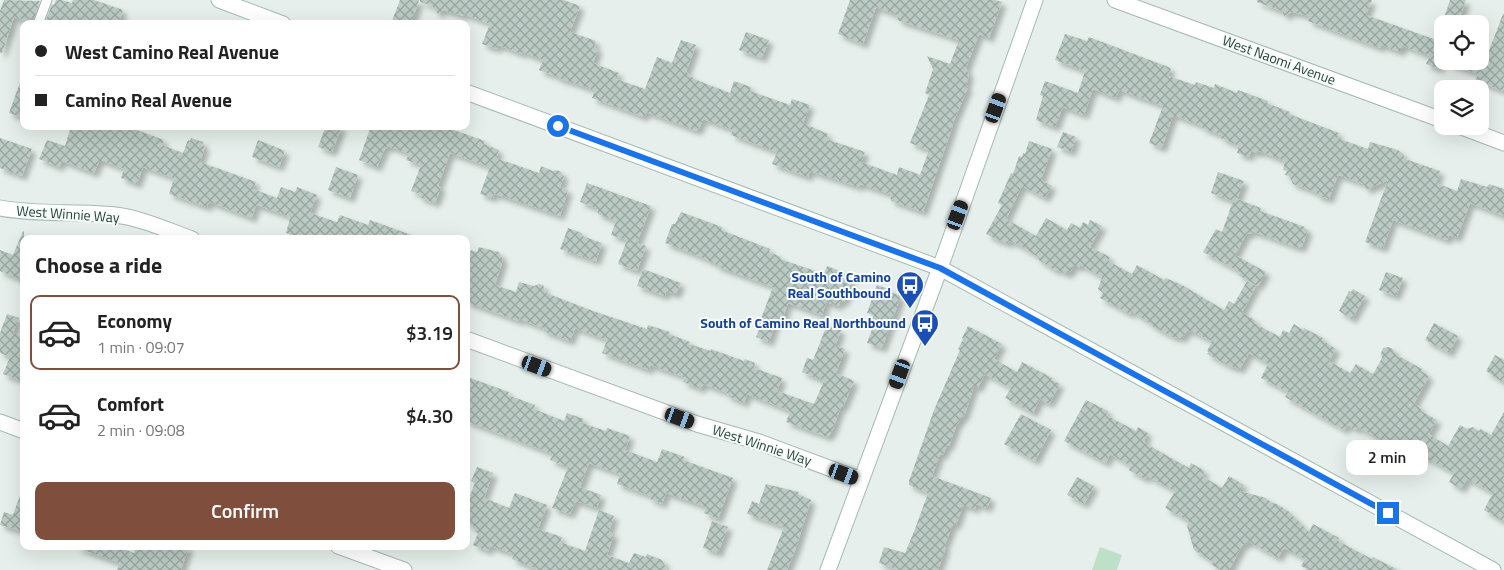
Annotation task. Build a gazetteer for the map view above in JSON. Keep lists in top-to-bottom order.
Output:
{
  "streets": {
    "street": ["West Naomi Avenue", "West Winnie Way"]
  },
  "places": {
    "bus stop": ["South of Camino Real Southbound", "South of Camino Real Northbound"]
  },
  "page": {
    "banner": ["West Camino Real Avenue", "Camino Real Avenue"],
    "heading": "Choose a ride",
    "list": [
      {
        "name": "Economy",
        "note": "1 min · 09:07",
        "value": "$3.19"
      },
      {
        "name": "Comfort",
        "note": "2 min · 09:08",
        "value": "$4.30"
      }
    ],
    "bubble": "2 min",
    "buttons": "Confirm"
  }
}
